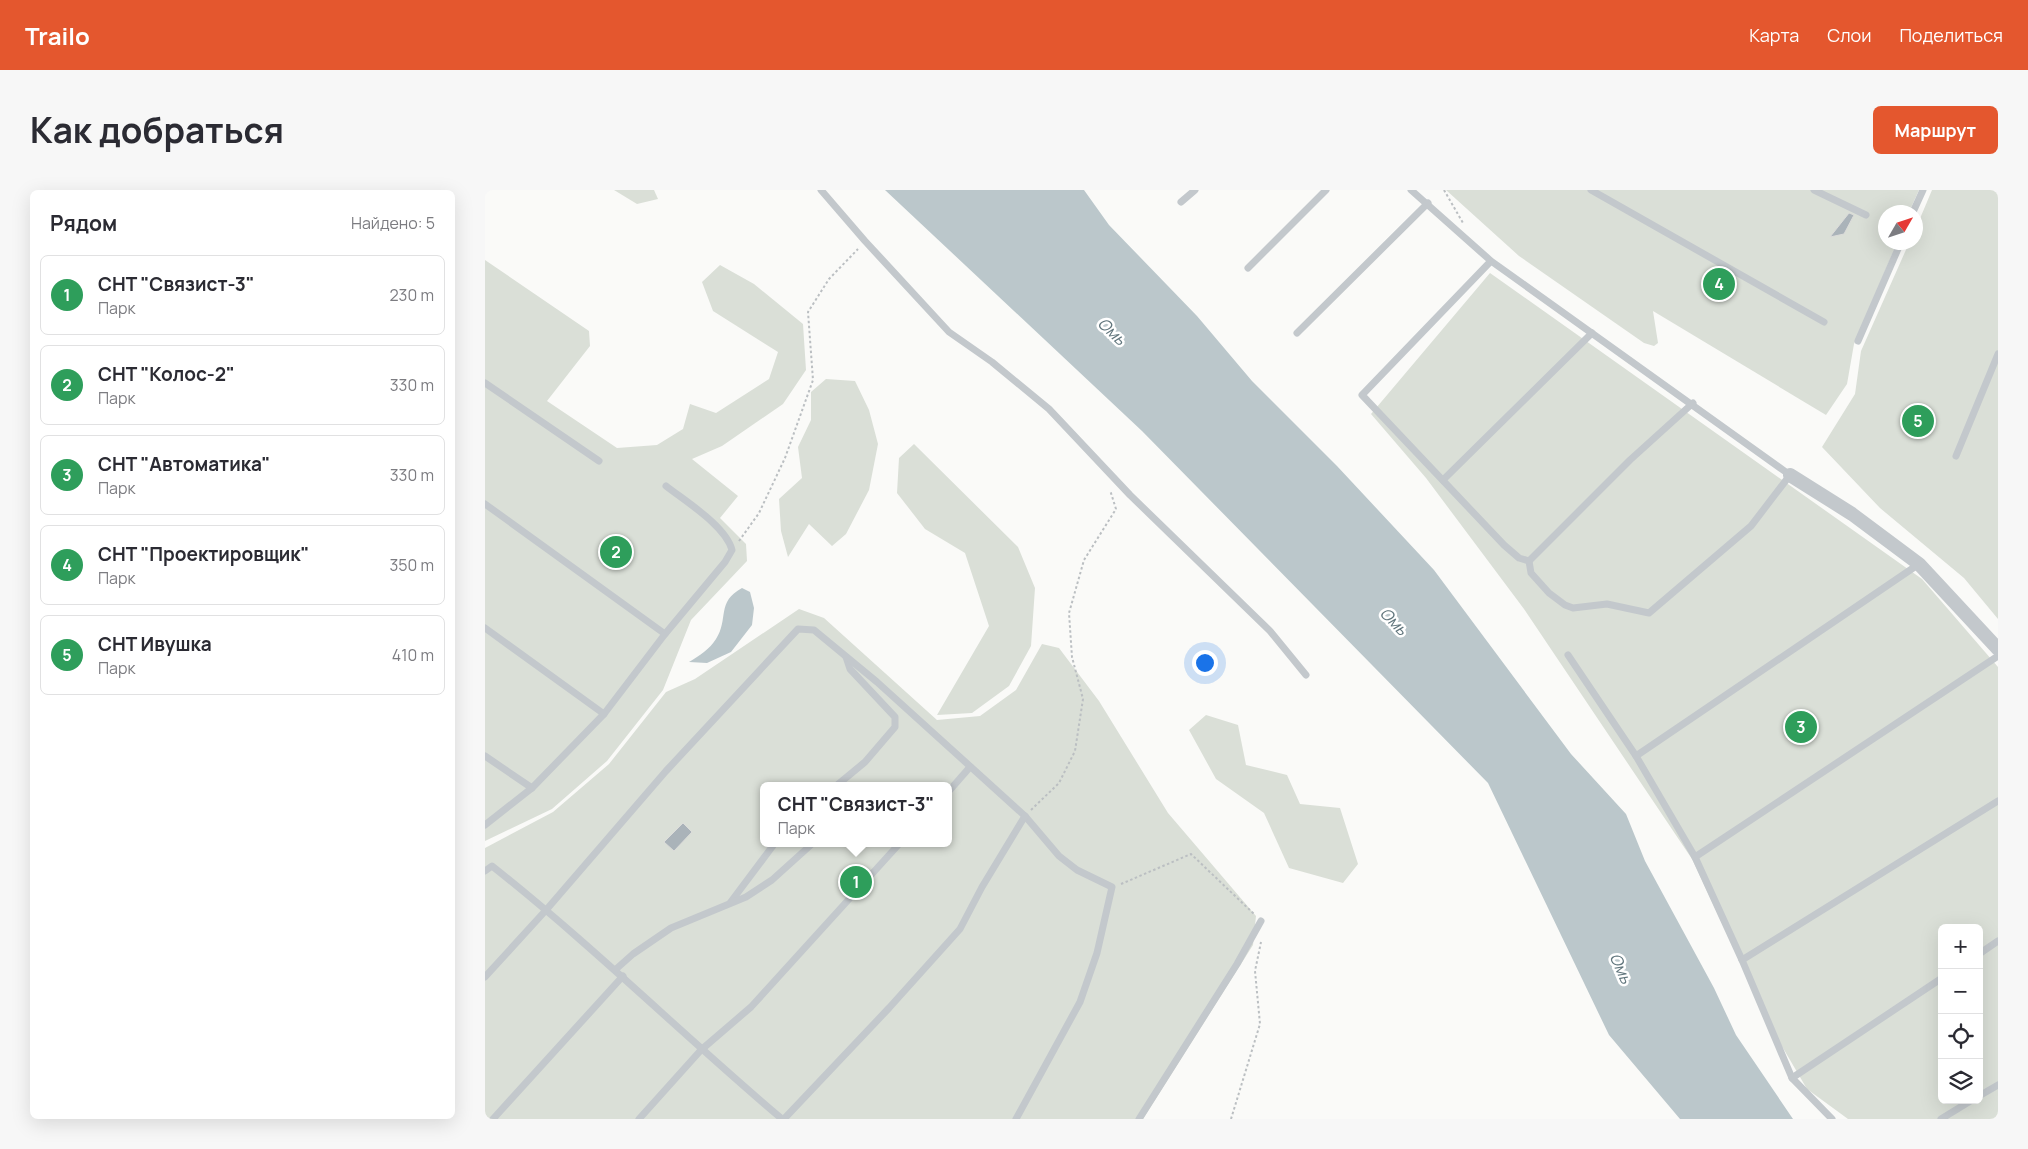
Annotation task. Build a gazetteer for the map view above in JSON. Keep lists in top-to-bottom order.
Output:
{
  "water": ["Омь"],
  "north": "top right",
  "page": {
    "header": "Trailo",
    "nav": ["Карта", "Слои", "Поделиться"],
    "title": "Как добраться",
    "buttons": "Маршрут",
    "heading": ["Рядом", "Найдено: 5"],
    "list": [
      {
        "mark": "1",
        "name": "СНТ \"Связист-3\"",
        "note": "Парк",
        "value": "230 m"
      },
      {
        "mark": "2",
        "name": "СНТ \"Колос-2\"",
        "note": "Парк",
        "value": "330 m"
      },
      {
        "mark": "3",
        "name": "СНТ \"Автоматика\"",
        "note": "Парк",
        "value": "330 m"
      },
      {
        "mark": "4",
        "name": "СНТ \"Проектировщик\"",
        "note": "Парк",
        "value": "350 m"
      },
      {
        "mark": "5",
        "name": "СНТ Ивушка",
        "note": "Парк",
        "value": "410 m"
      }
    ],
    "pins": [
      "4",
      "5",
      "2",
      "3",
      "1"
    ],
    "popup": ["СНТ \"Связист-3\"", "Парк"],
    "map_buttons": ["+", "−"]
  }
}
